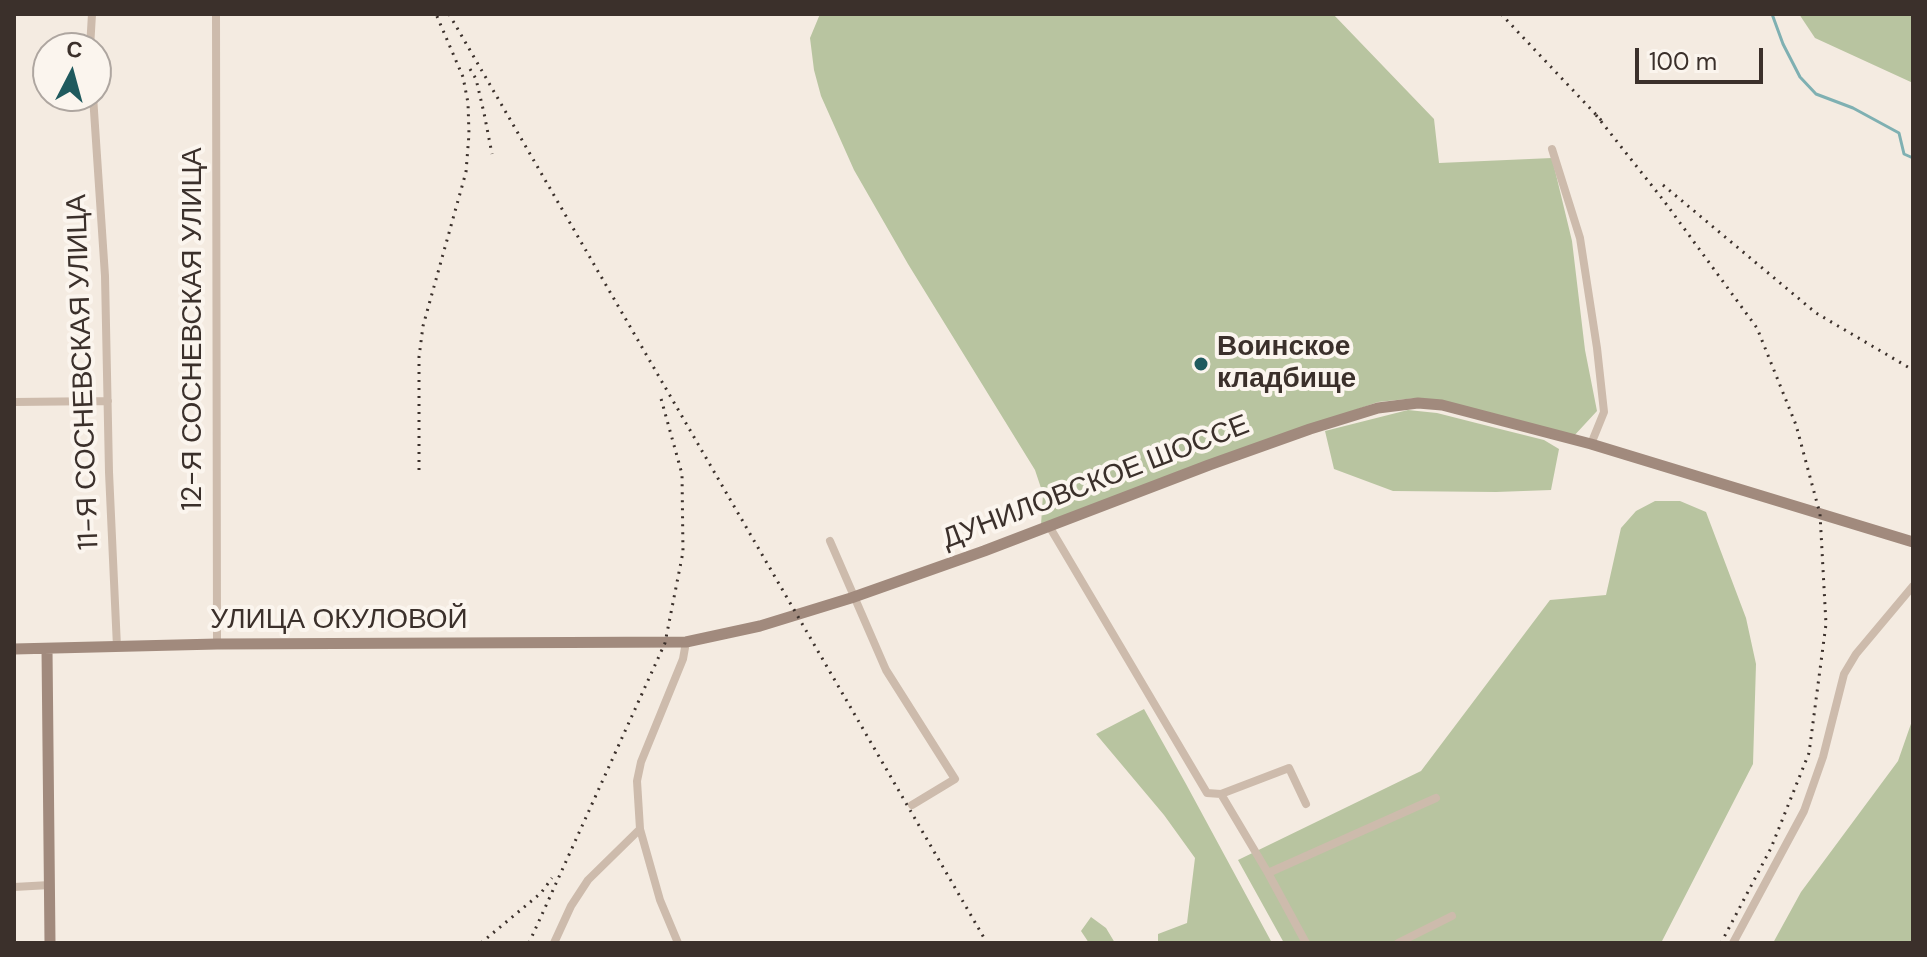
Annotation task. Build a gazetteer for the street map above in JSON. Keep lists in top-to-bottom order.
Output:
{
  "streets": {
    "street": [
      "12-Я СОСНЕВСКАЯ УЛИЦА",
      "11-Я СОСНЕВСКАЯ УЛИЦА",
      "ДУНИЛОВСКОЕ ШОССЕ",
      "УЛИЦА ОКУЛОВОЙ"
    ]
  },
  "crossings": [
    ["12-Я СОСНЕВСКАЯ УЛИЦА", "УЛИЦА ОКУЛОВОЙ"],
    ["11-Я СОСНЕВСКАЯ УЛИЦА", "УЛИЦА ОКУЛОВОЙ"],
    ["ДУНИЛОВСКОЕ ШОССЕ", "УЛИЦА ОКУЛОВОЙ"]
  ],
  "places": ["Воинское кладбище"],
  "scale_bar": "100 m",
  "north": "top"
}
